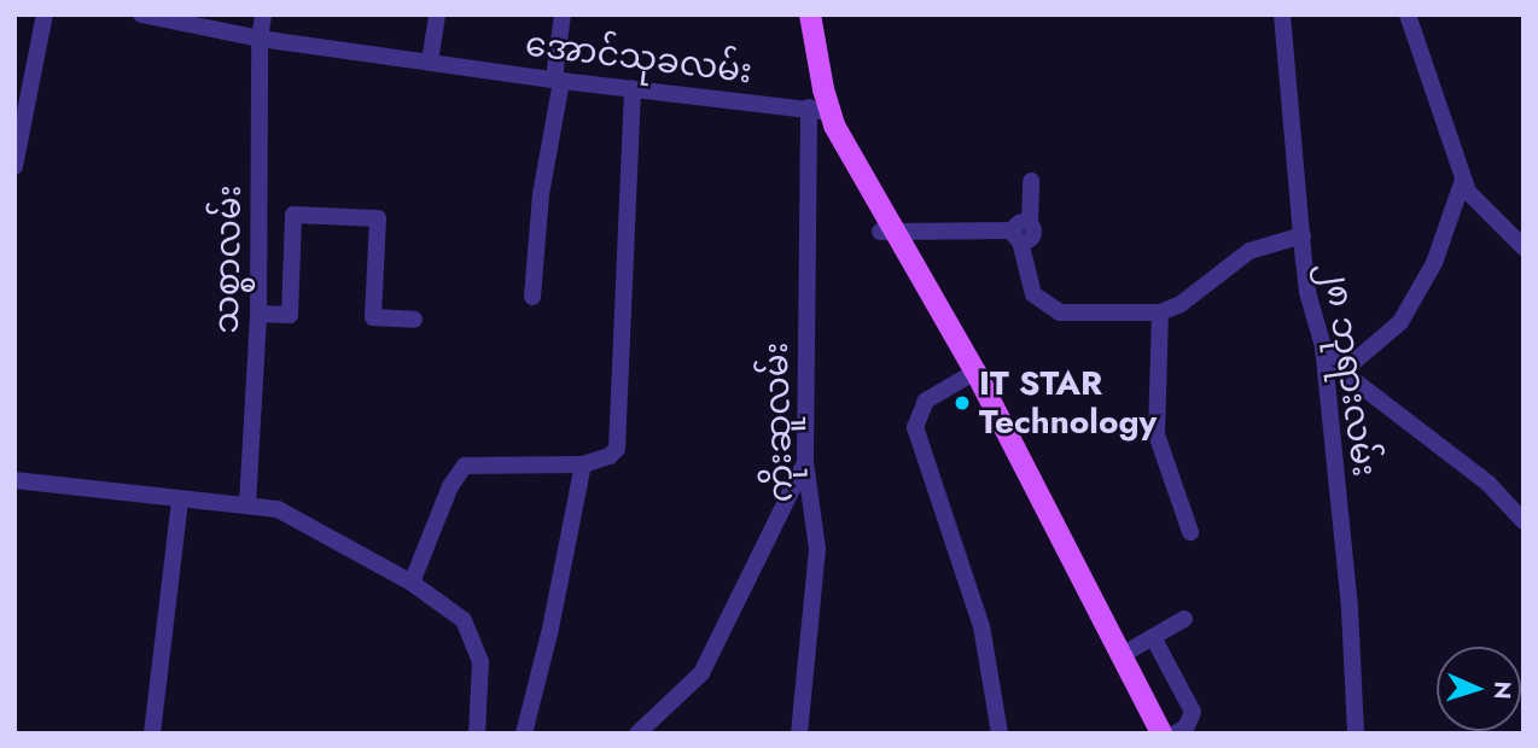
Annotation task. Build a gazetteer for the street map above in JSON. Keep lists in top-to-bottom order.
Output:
{
  "streets": {
    "street": [
      "အောင်သုခလမ်း",
      "သစ္စာလမ်း",
      "၂၈ ဘုရားလမ်း",
      "ကိုးဆူလမ်း"
    ]
  },
  "crossings": [
    ["အောင်သုခလမ်း", "သစ္စာလမ်း"],
    ["အောင်သုခလမ်း", "ကိုးဆူလမ်း"]
  ],
  "places": ["IT STAR Technology"],
  "north": "right"
}
